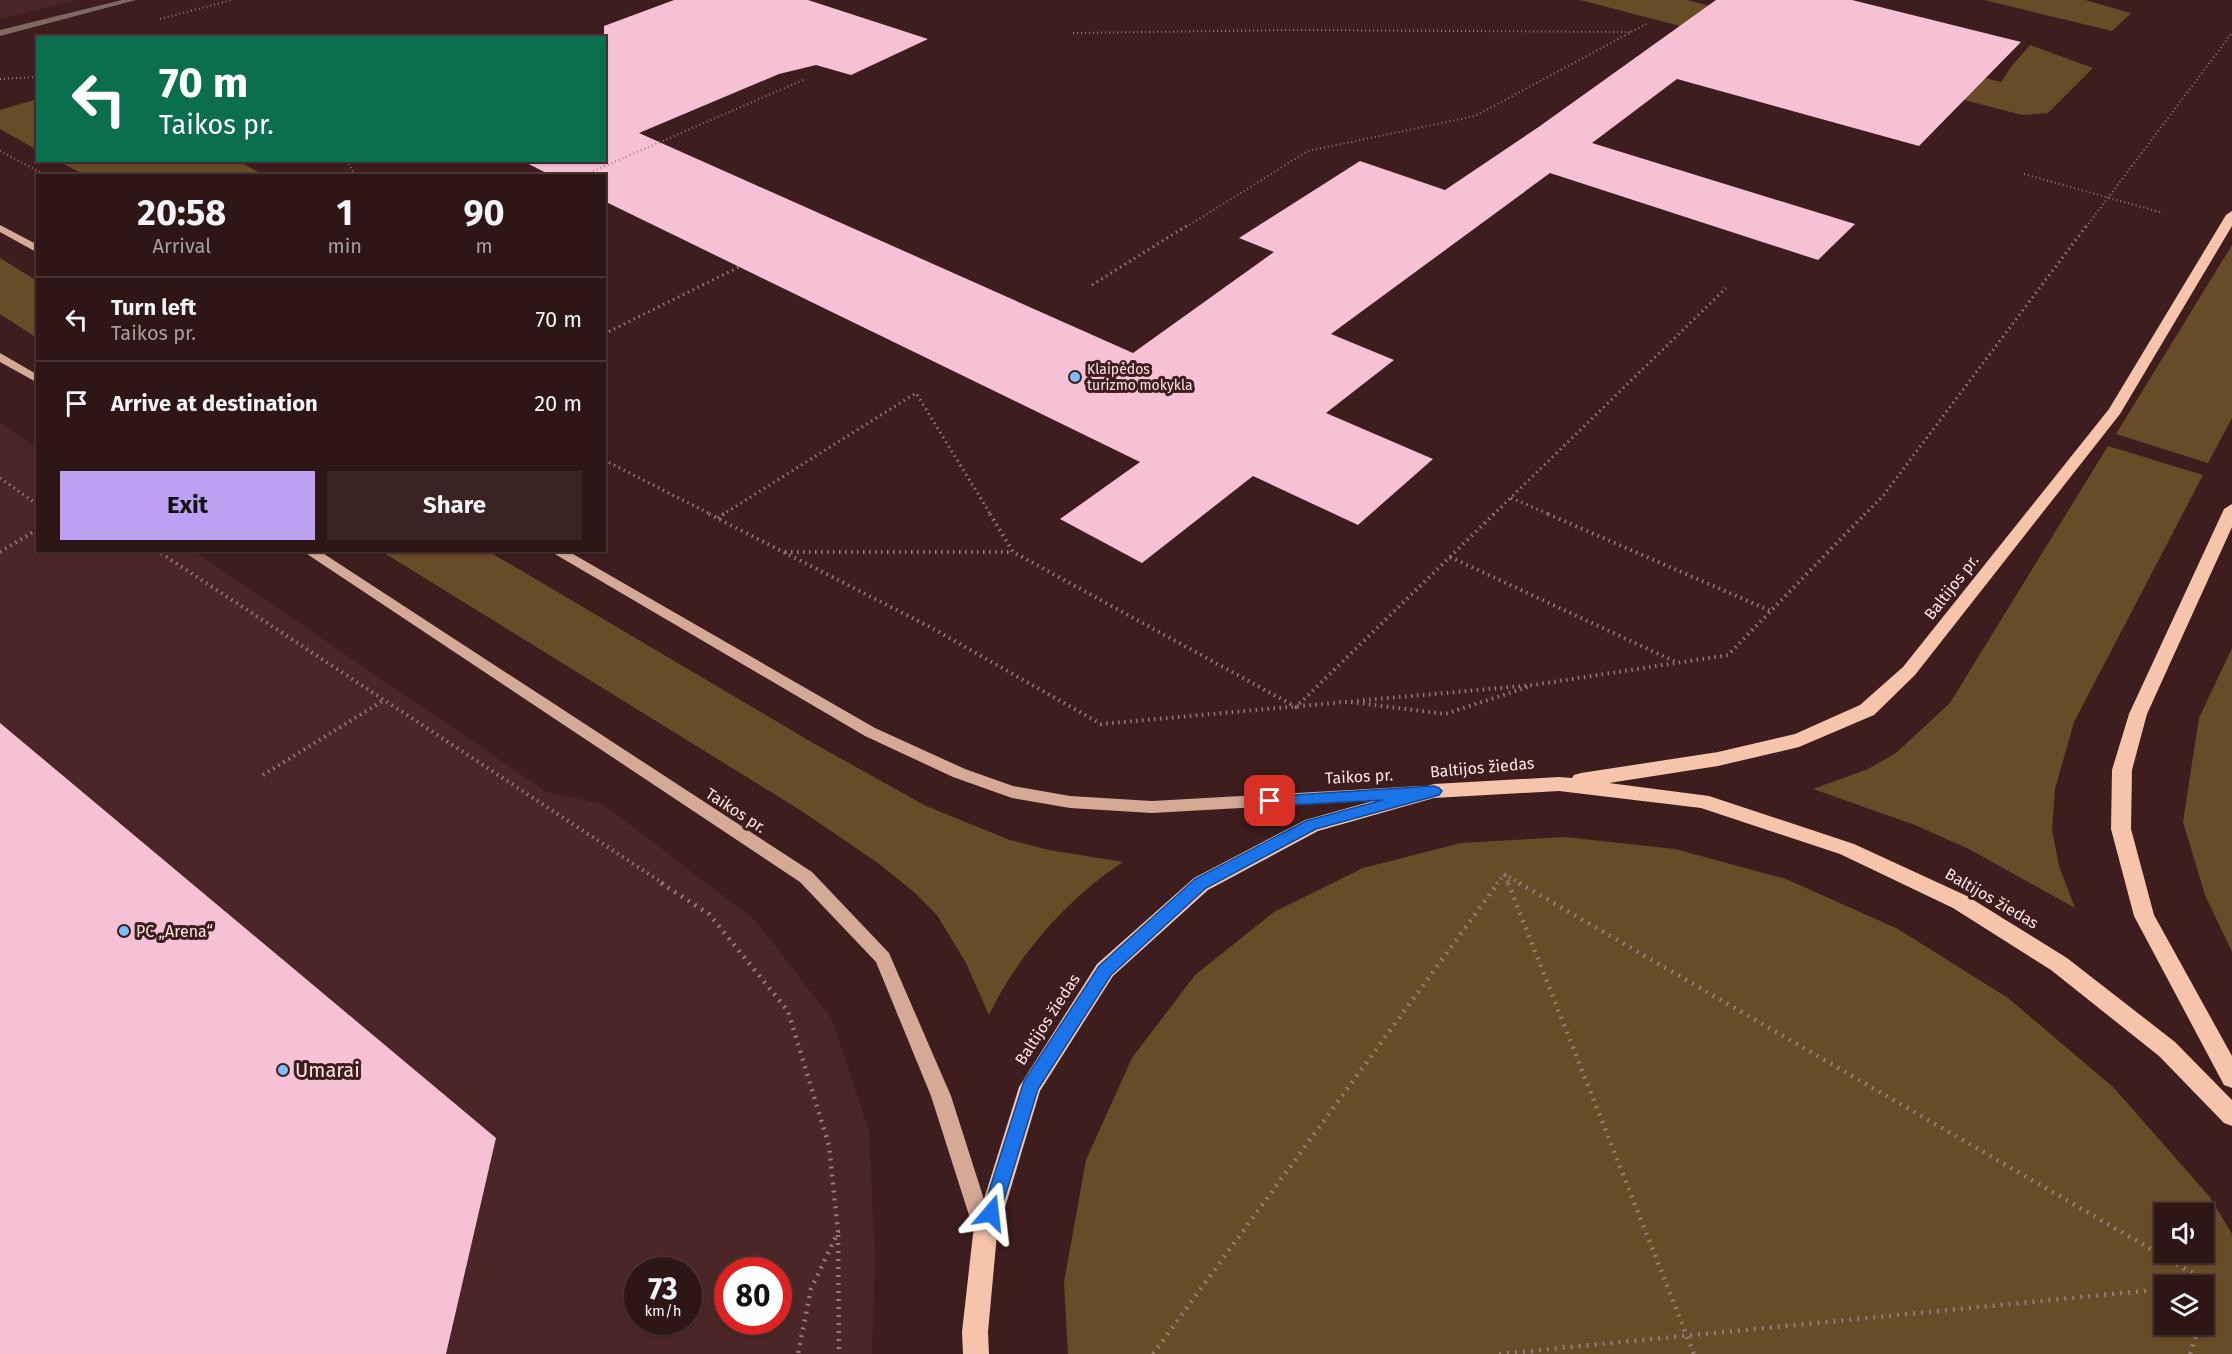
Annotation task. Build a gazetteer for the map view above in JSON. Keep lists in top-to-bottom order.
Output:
{
  "streets": {
    "highway": ["Baltijos pr.", "Baltijos žiedas"],
    "main road": ["Taikos pr."]
  },
  "crossings": [
    ["Baltijos pr.", "Baltijos žiedas"],
    ["Baltijos žiedas", "Taikos pr."]
  ],
  "places": ["Klaipėdos turizmo mokykla", "PC „Arena“", "Umarai"],
  "page": {
    "turn": ["70 m", "Taikos pr."],
    "eta": [
      "20:58",
      "Arrival",
      "1",
      "min",
      "90",
      "m"
    ],
    "list": [
      {
        "name": "Turn left",
        "note": "Taikos pr.",
        "value": "70 m"
      },
      {
        "name": "Arrive at destination",
        "value": "20 m"
      }
    ],
    "buttons": ["Exit", "Share"],
    "speed": "73 km/h",
    "limit": "80"
  }
}
